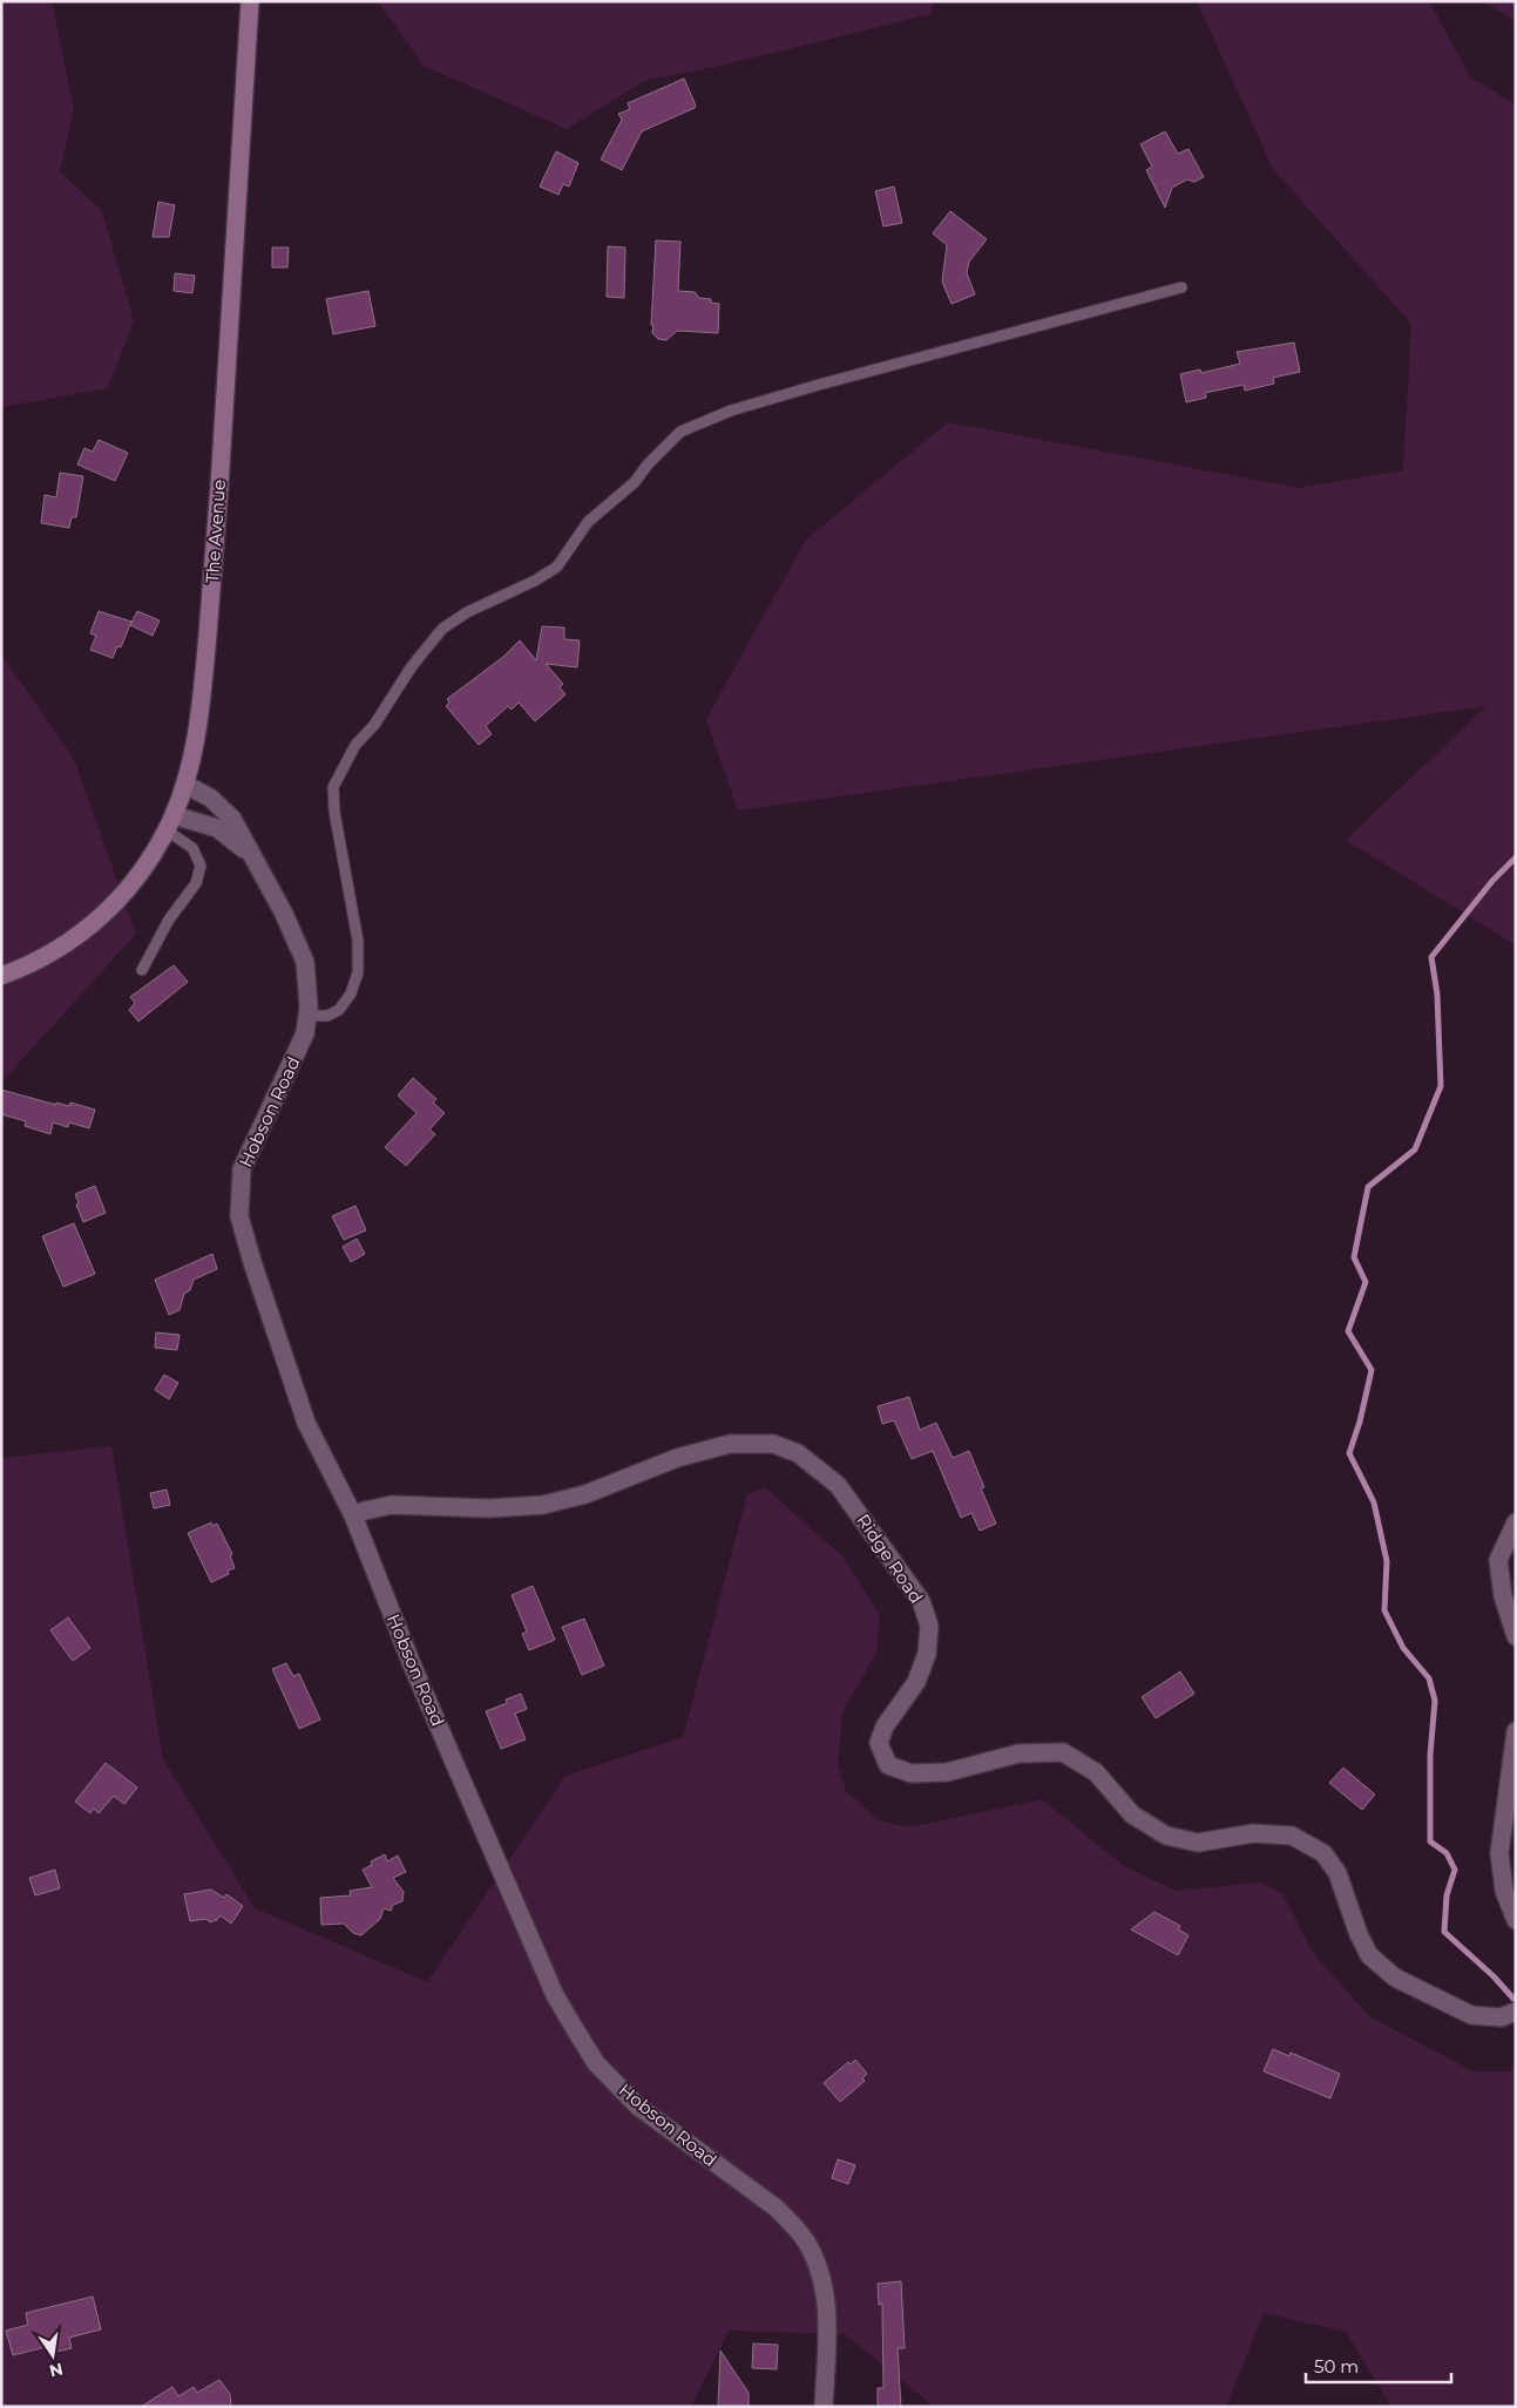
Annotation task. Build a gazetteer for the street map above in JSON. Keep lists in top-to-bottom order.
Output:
{
  "streets": {
    "street": ["The Avenue", "Hobson Road", "Ridge Road"]
  },
  "crossings": [
    ["The Avenue", "Hobson Road"],
    ["Hobson Road", "Ridge Road"]
  ],
  "scale_bar": "50 m",
  "north": "bottom"
}
